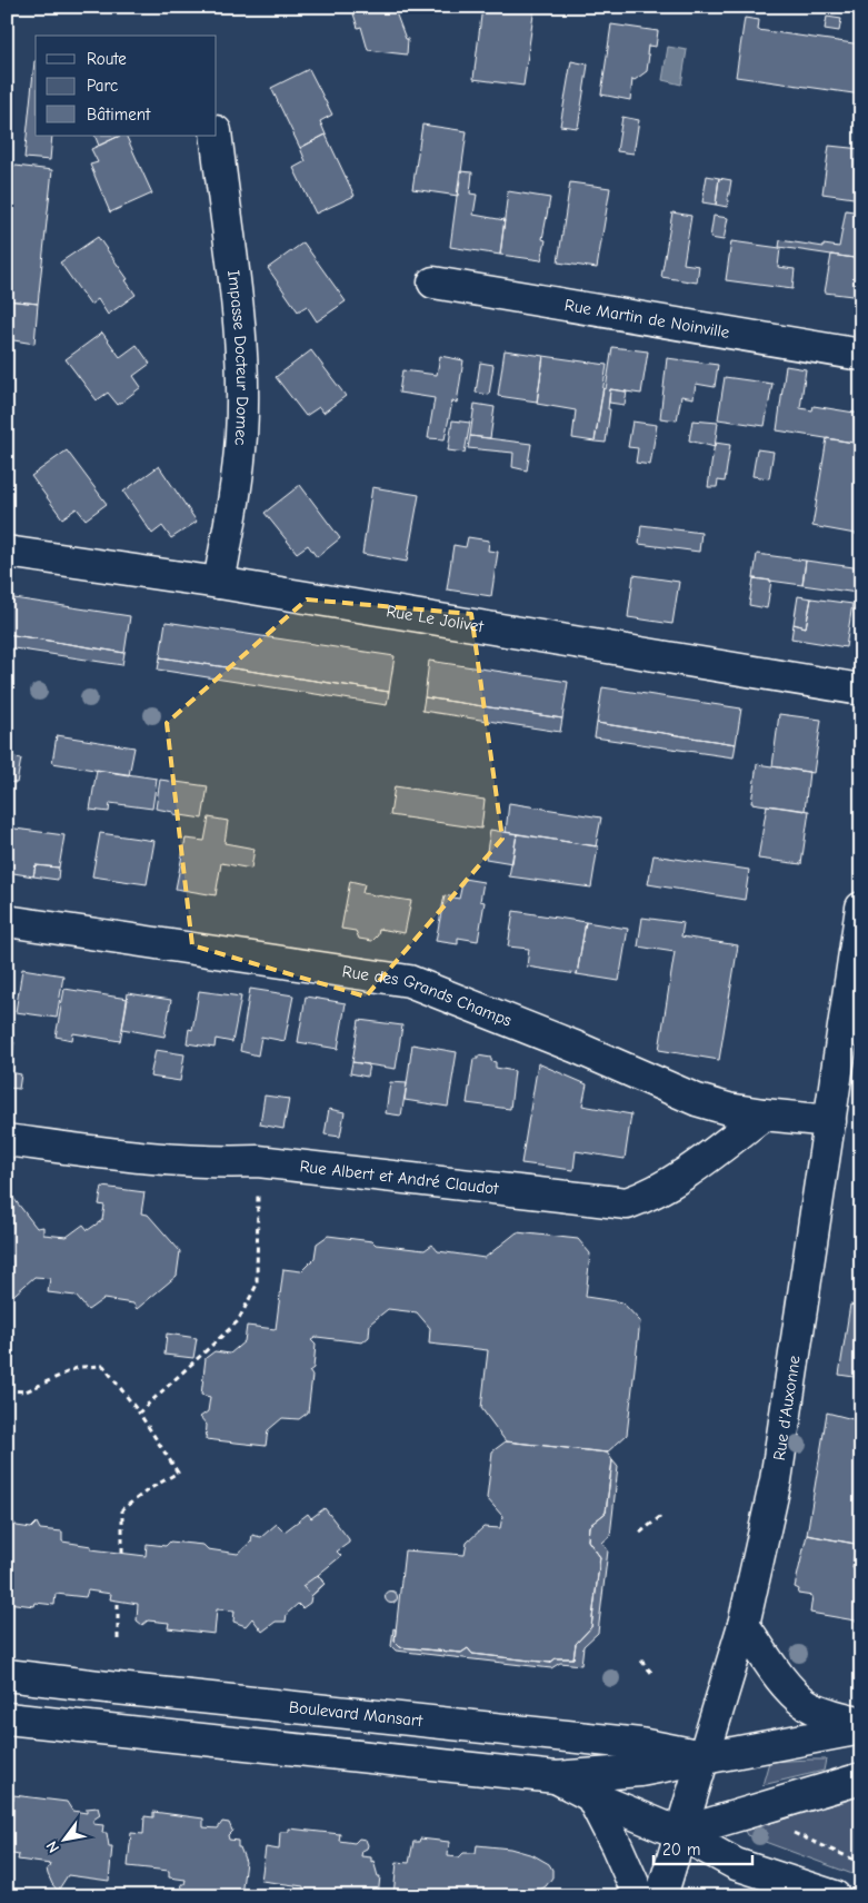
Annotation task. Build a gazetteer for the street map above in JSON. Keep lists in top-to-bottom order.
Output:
{
  "streets": {
    "street": [
      "Rue Martin de Noinville",
      "Impasse Docteur Domec",
      "Rue Le Jolivet",
      "Rue des Grands Champs",
      "Rue Albert et André Claudot",
      "Rue d'Auxonne",
      "Boulevard Mansart"
    ]
  },
  "crossings": [
    ["Impasse Docteur Domec", "Rue Le Jolivet"],
    ["Rue des Grands Champs", "Rue Albert et André Claudot"],
    ["Rue des Grands Champs", "Rue d'Auxonne"],
    ["Rue d'Auxonne", "Boulevard Mansart"]
  ],
  "legend": ["Route", "Parc", "Bâtiment"],
  "scale_bar": "20 m",
  "north": "bottom left"
}
